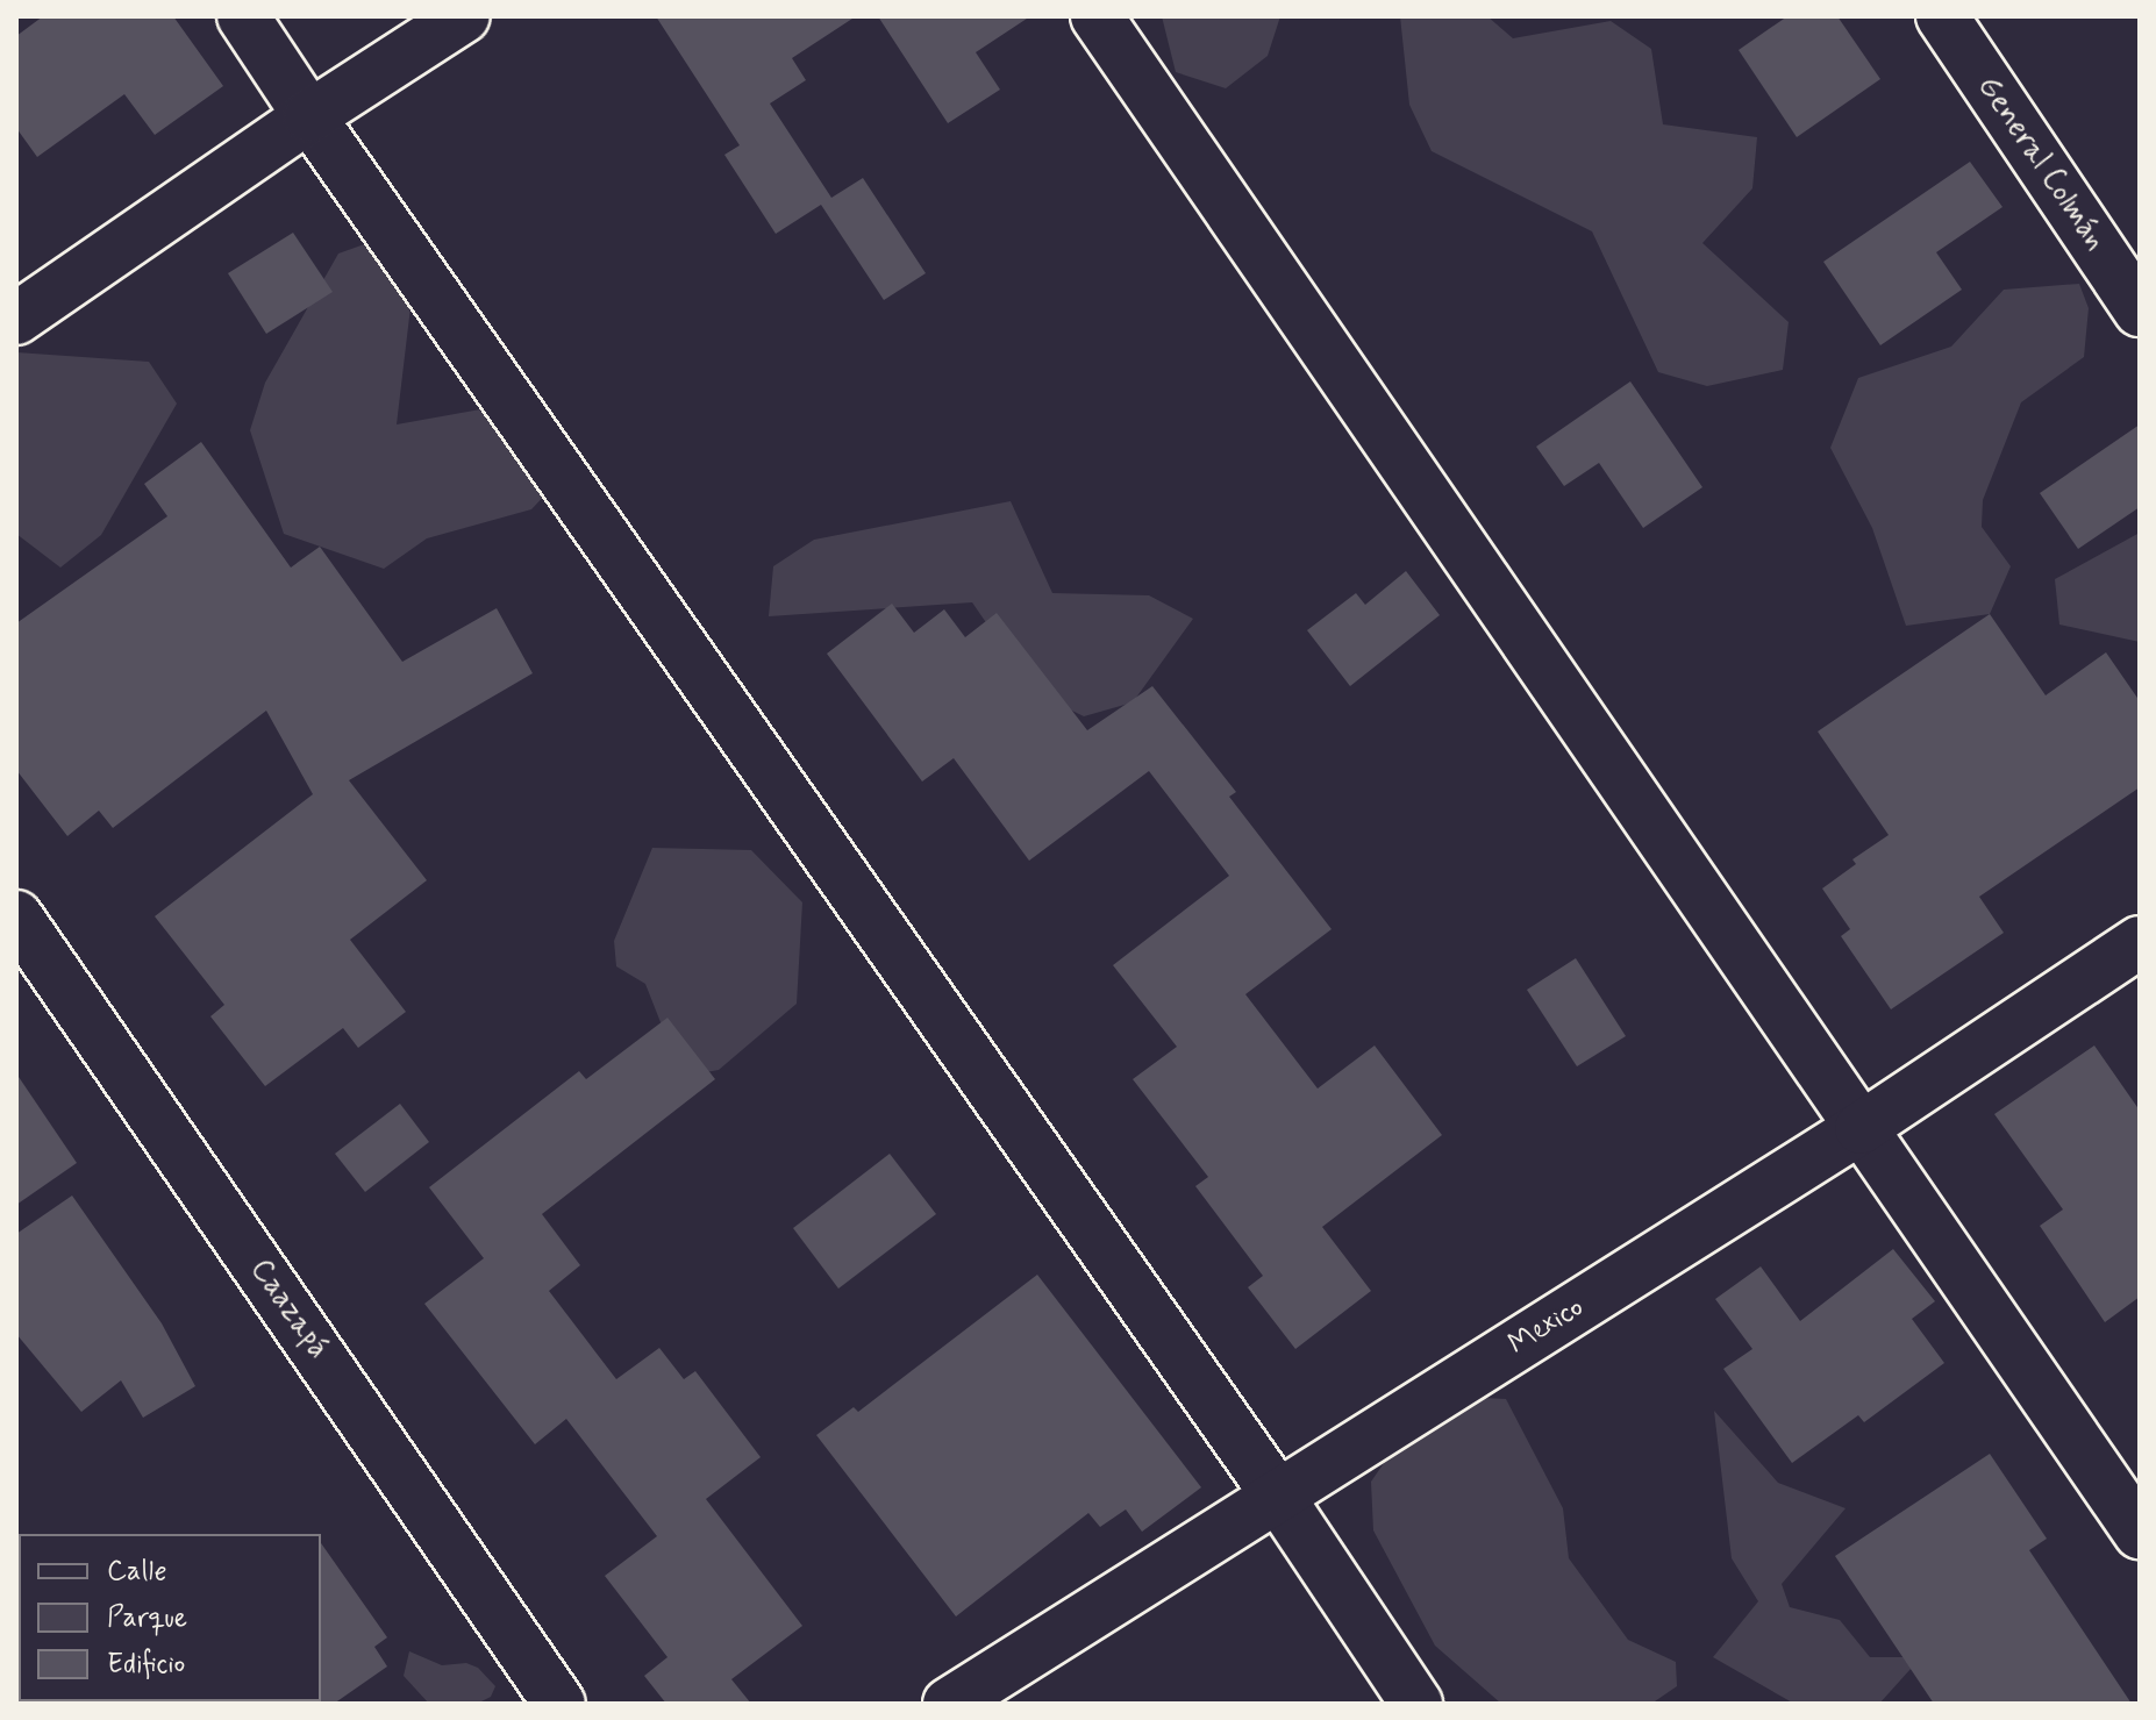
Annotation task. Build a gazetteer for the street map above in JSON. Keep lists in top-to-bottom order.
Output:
{
  "streets": {
    "street": ["General Colmán", "Caazapá", "Mexico"]
  },
  "legend": ["Calle", "Parque", "Edificio"]
}
